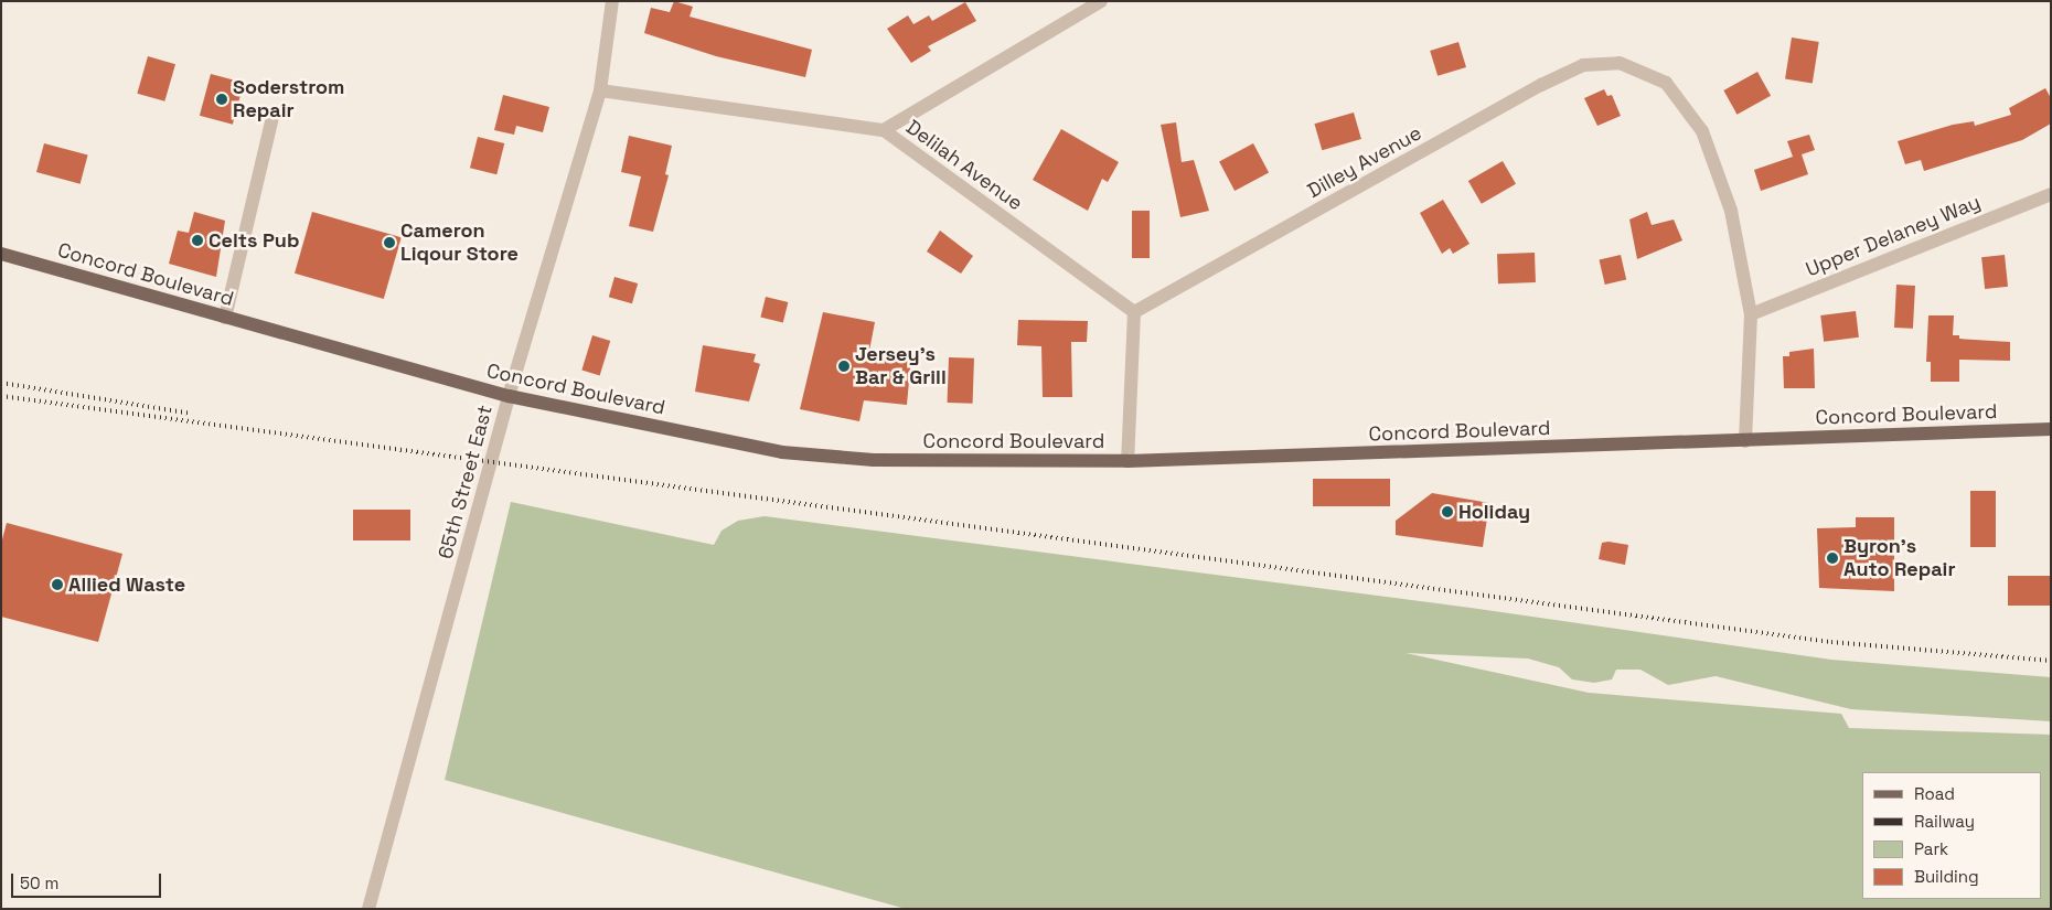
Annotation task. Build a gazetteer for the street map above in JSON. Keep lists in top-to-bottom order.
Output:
{
  "streets": {
    "main road": ["Concord Boulevard"],
    "street": [
      "Dilley Avenue",
      "Delilah Avenue",
      "Upper Delaney Way",
      "65th Street East"
    ]
  },
  "crossings": [
    ["Dilley Avenue", "Delilah Avenue"],
    ["Dilley Avenue", "Upper Delaney Way"],
    ["Delilah Avenue", "65th Street East"],
    ["Concord Boulevard", "65th Street East"]
  ],
  "places": [
    "Soderstrom Repair",
    "Celts Pub",
    "Cameron Liqour Store",
    "Jersey's Bar & Grill",
    "Holiday",
    "Byron's Auto Repair",
    "Allied Waste"
  ],
  "legend": [
    "Road",
    "Railway",
    "Park",
    "Building"
  ],
  "scale_bar": "50 m"
}
